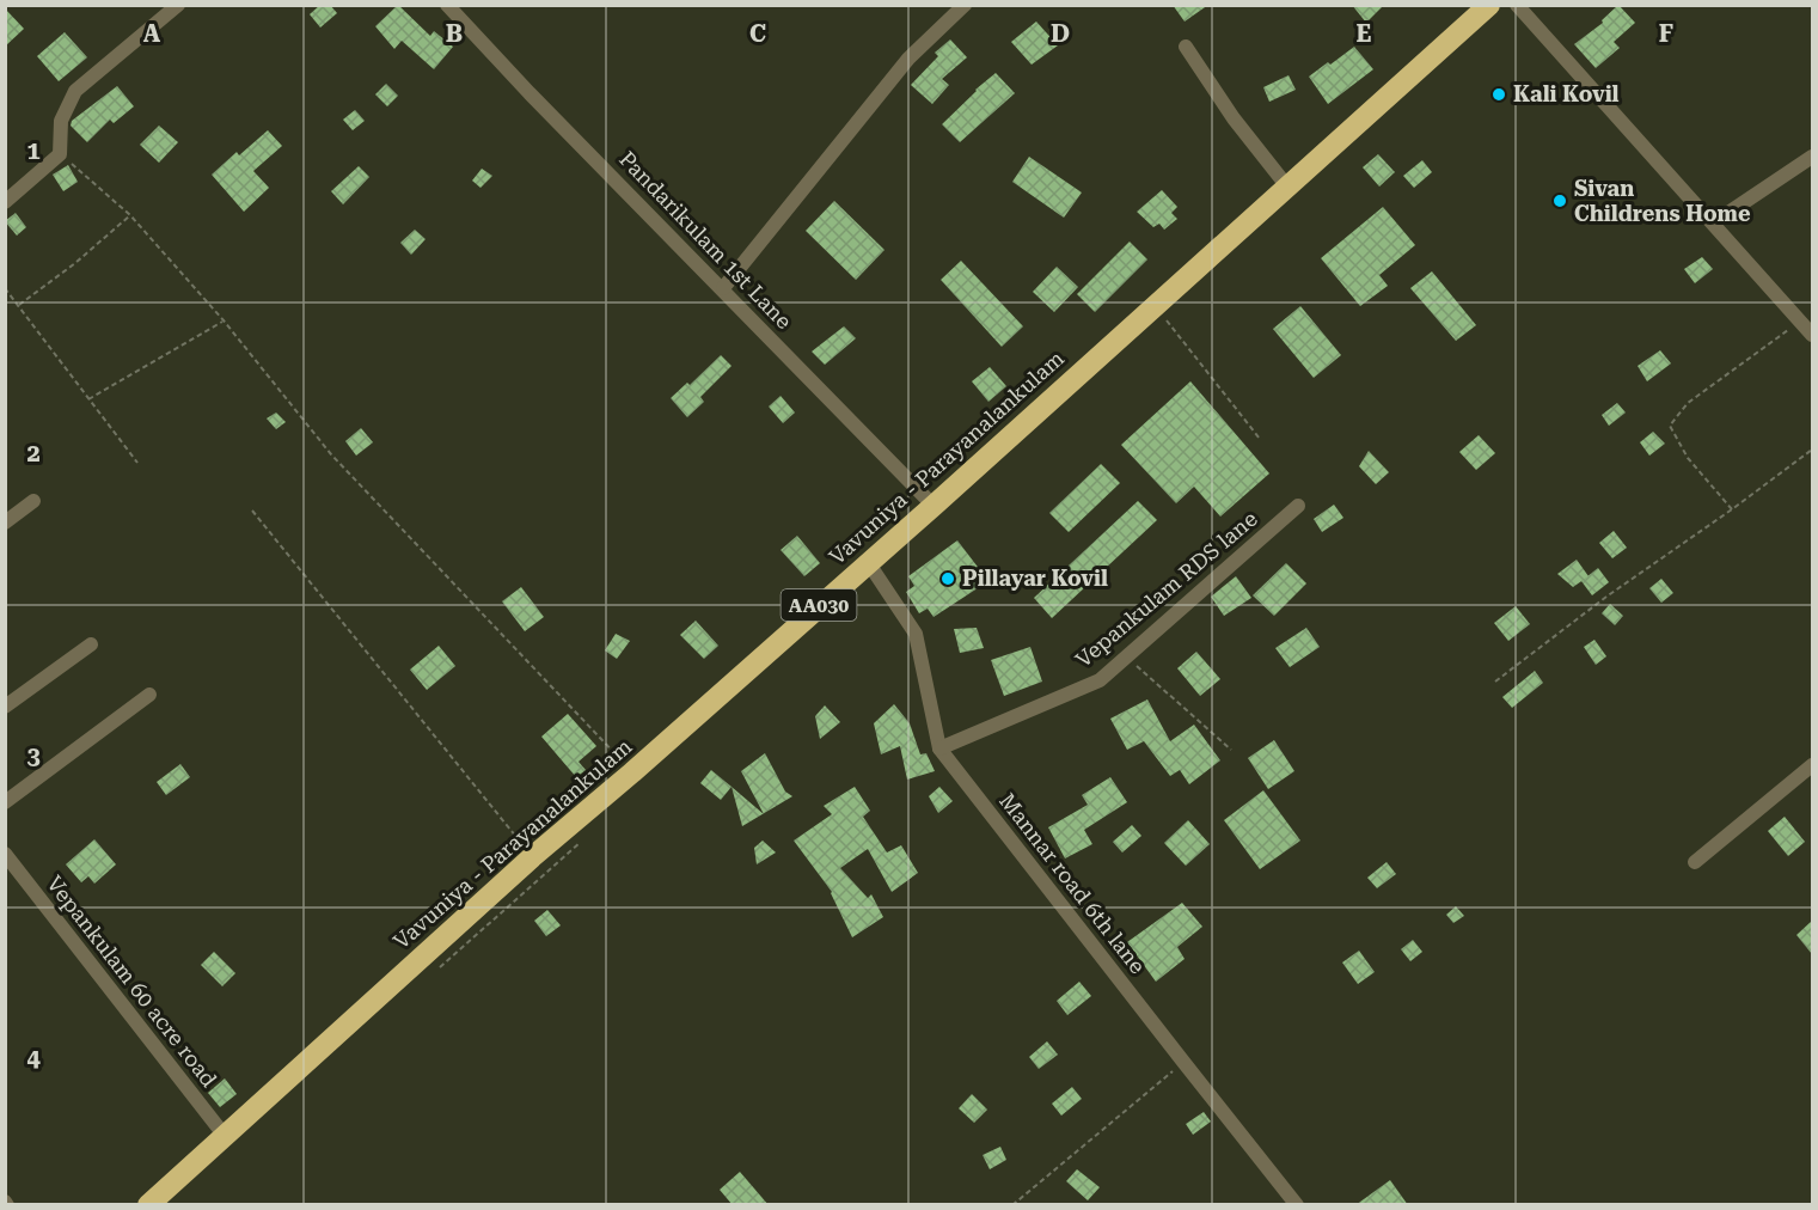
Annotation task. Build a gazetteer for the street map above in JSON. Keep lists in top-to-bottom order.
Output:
{
  "streets": {
    "highway": ["Vavuniya - Parayanalankulam", "AA030"],
    "street": [
      "Pandarikulam 1st Lane",
      "Vepankulam RDS lane",
      "Mannar road 6th lane",
      "Vepankulam 60 acre road"
    ]
  },
  "crossings": [
    ["Pandarikulam 1st Lane", "Vavuniya - Parayanalankulam"],
    ["Vavuniya - Parayanalankulam", "Mannar road 6th lane"],
    ["Vavuniya - Parayanalankulam", "Vepankulam 60 acre road"],
    ["Vepankulam RDS lane", "Mannar road 6th lane"]
  ],
  "places": ["Kali Kovil", "Sivan Childrens Home", "Pillayar Kovil"],
  "grid": {
    "columns": [
      "A",
      "B",
      "C",
      "D",
      "E",
      "F"
    ],
    "rows": [
      "1",
      "2",
      "3",
      "4"
    ]
  }
}
